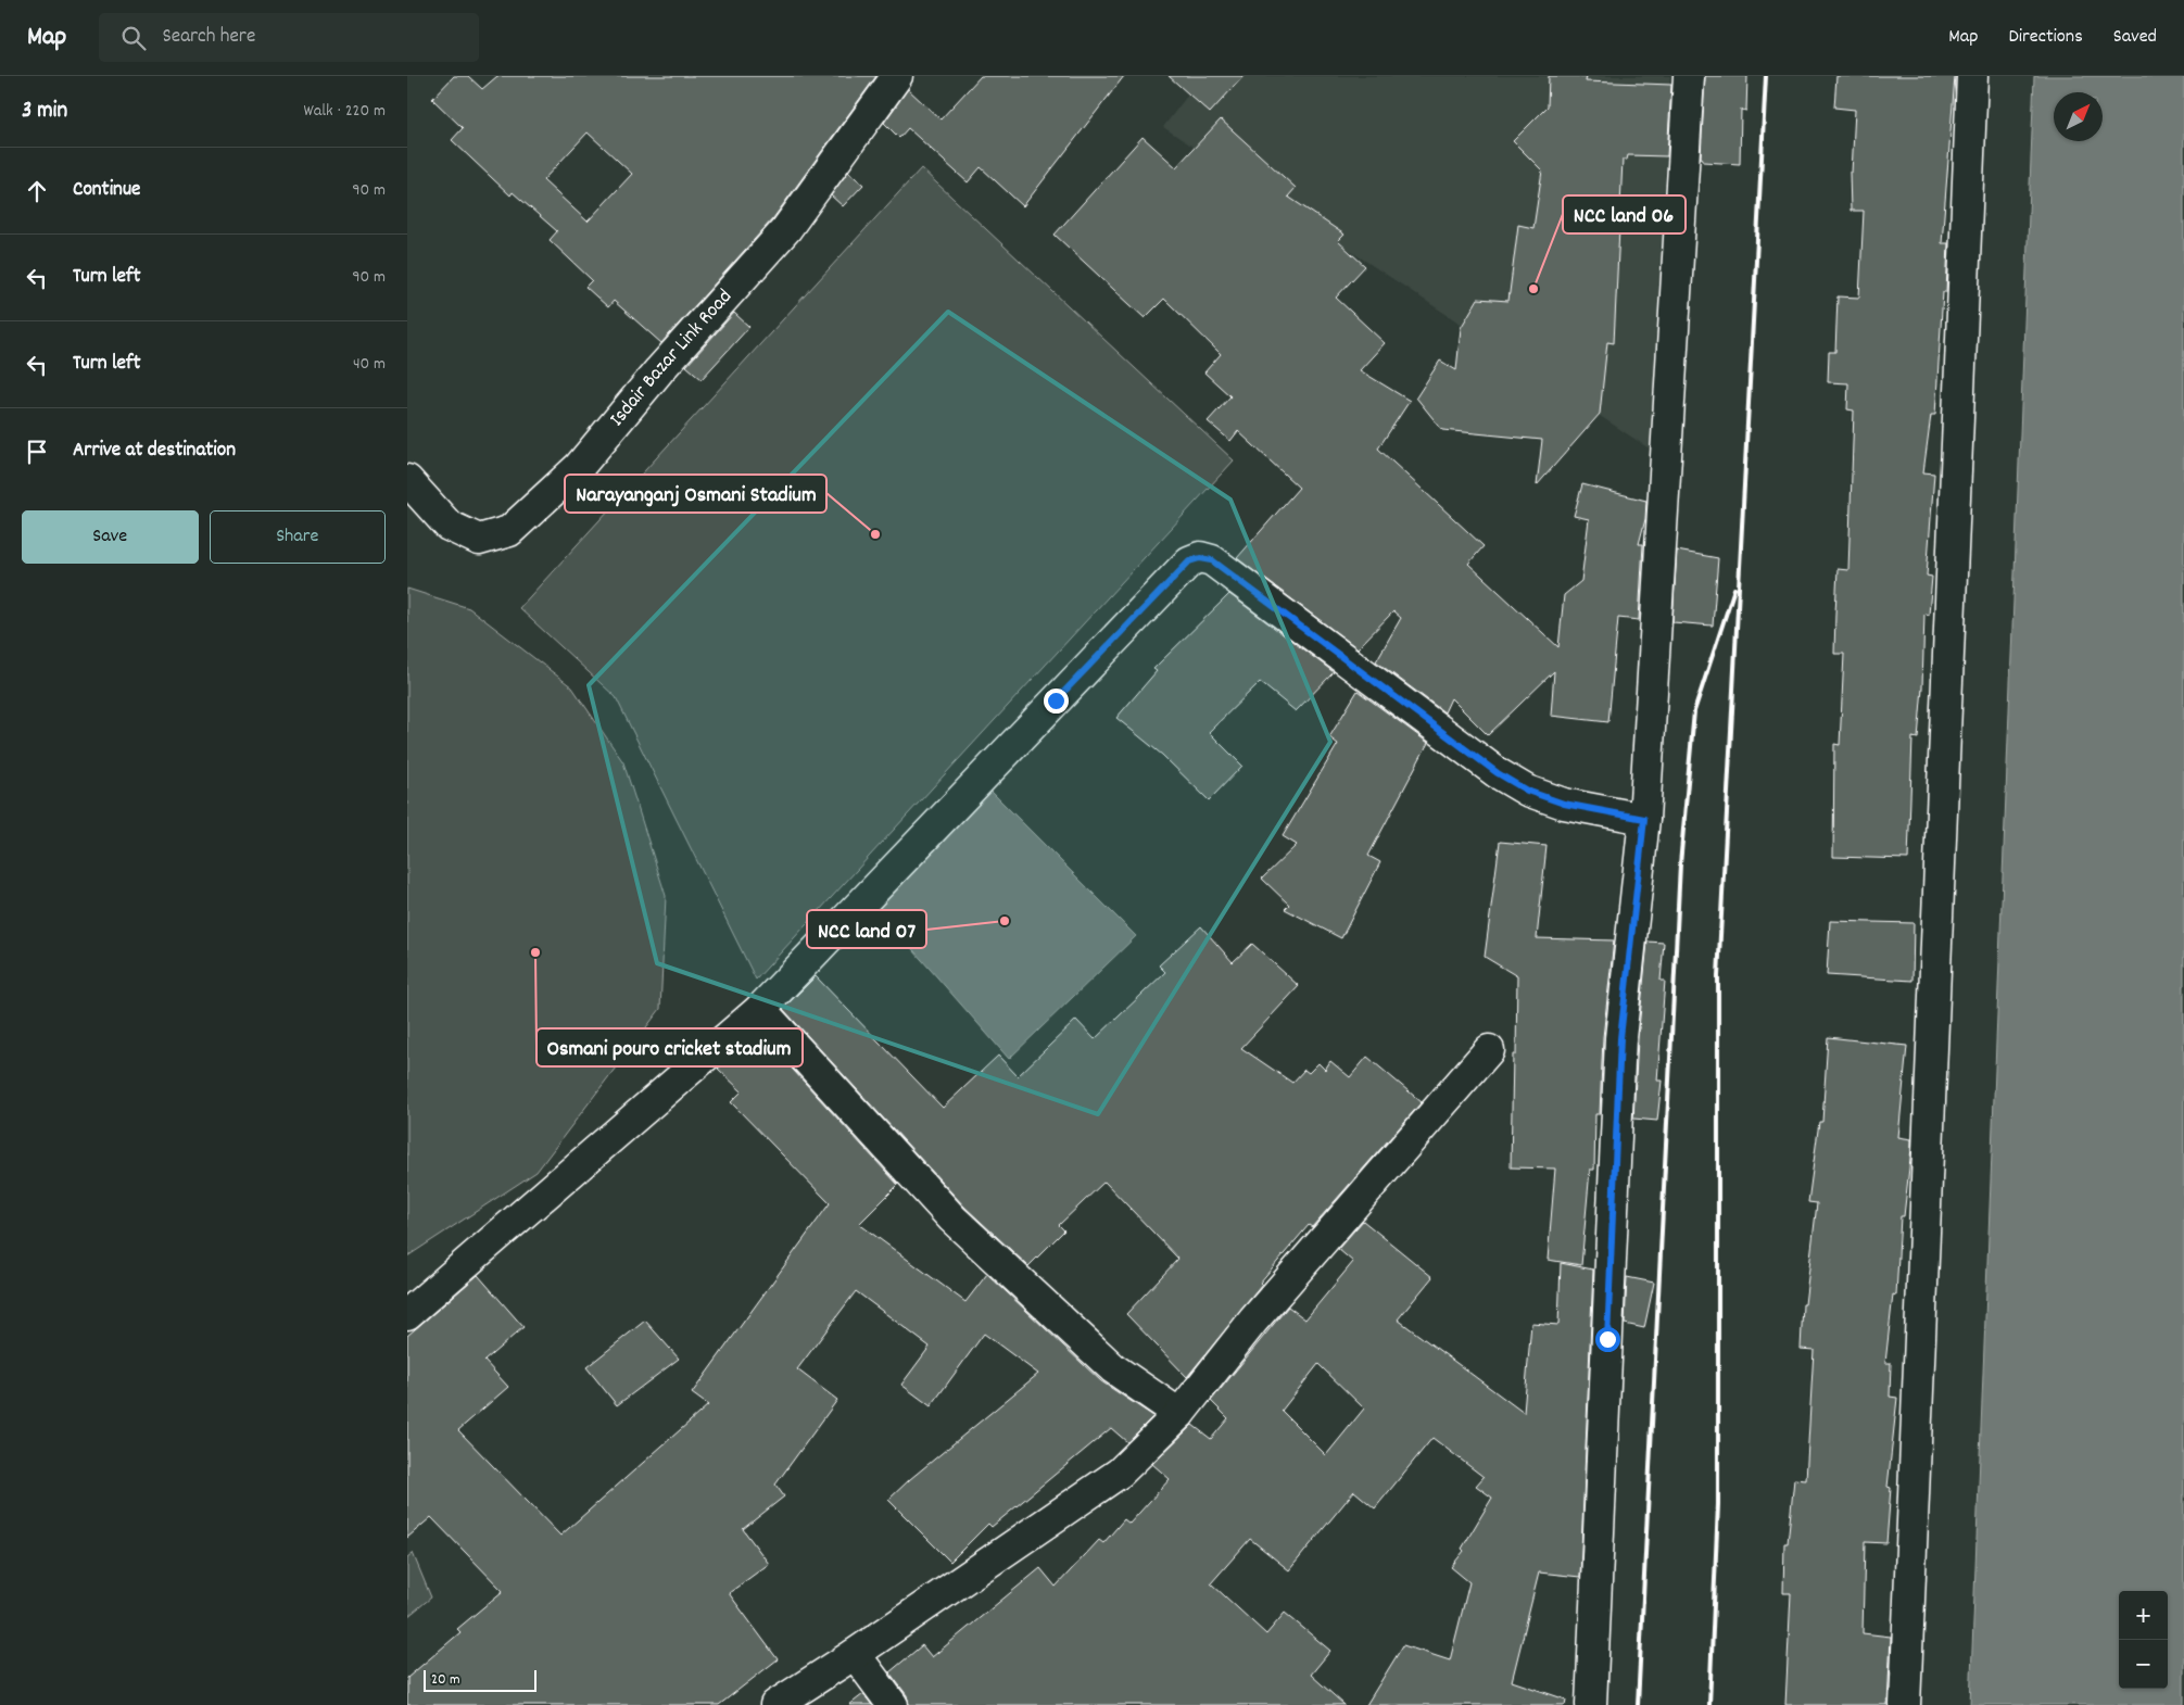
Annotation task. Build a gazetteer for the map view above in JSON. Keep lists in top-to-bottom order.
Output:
{
  "streets": {
    "street": ["Isdair Bazar Link Road"]
  },
  "places": [
    "NCC land 06",
    "Narayanganj Osmani Stadium",
    "NCC land 07",
    "Osmani pouro cricket stadium"
  ],
  "scale_bar": "20 m",
  "north": "top right",
  "page": {
    "header": "Map",
    "search": "Search here",
    "nav": ["Map", "Directions", "Saved"],
    "heading": ["3 min", "Walk · 220 m"],
    "list": [
      ["Continue", "90 m"],
      ["Turn left", "90 m"],
      ["Turn left", "40 m"],
      "Arrive at destination"
    ],
    "buttons": ["Save", "Share"],
    "map_buttons": ["+", "−"],
    "scale": "20 m"
  }
}
